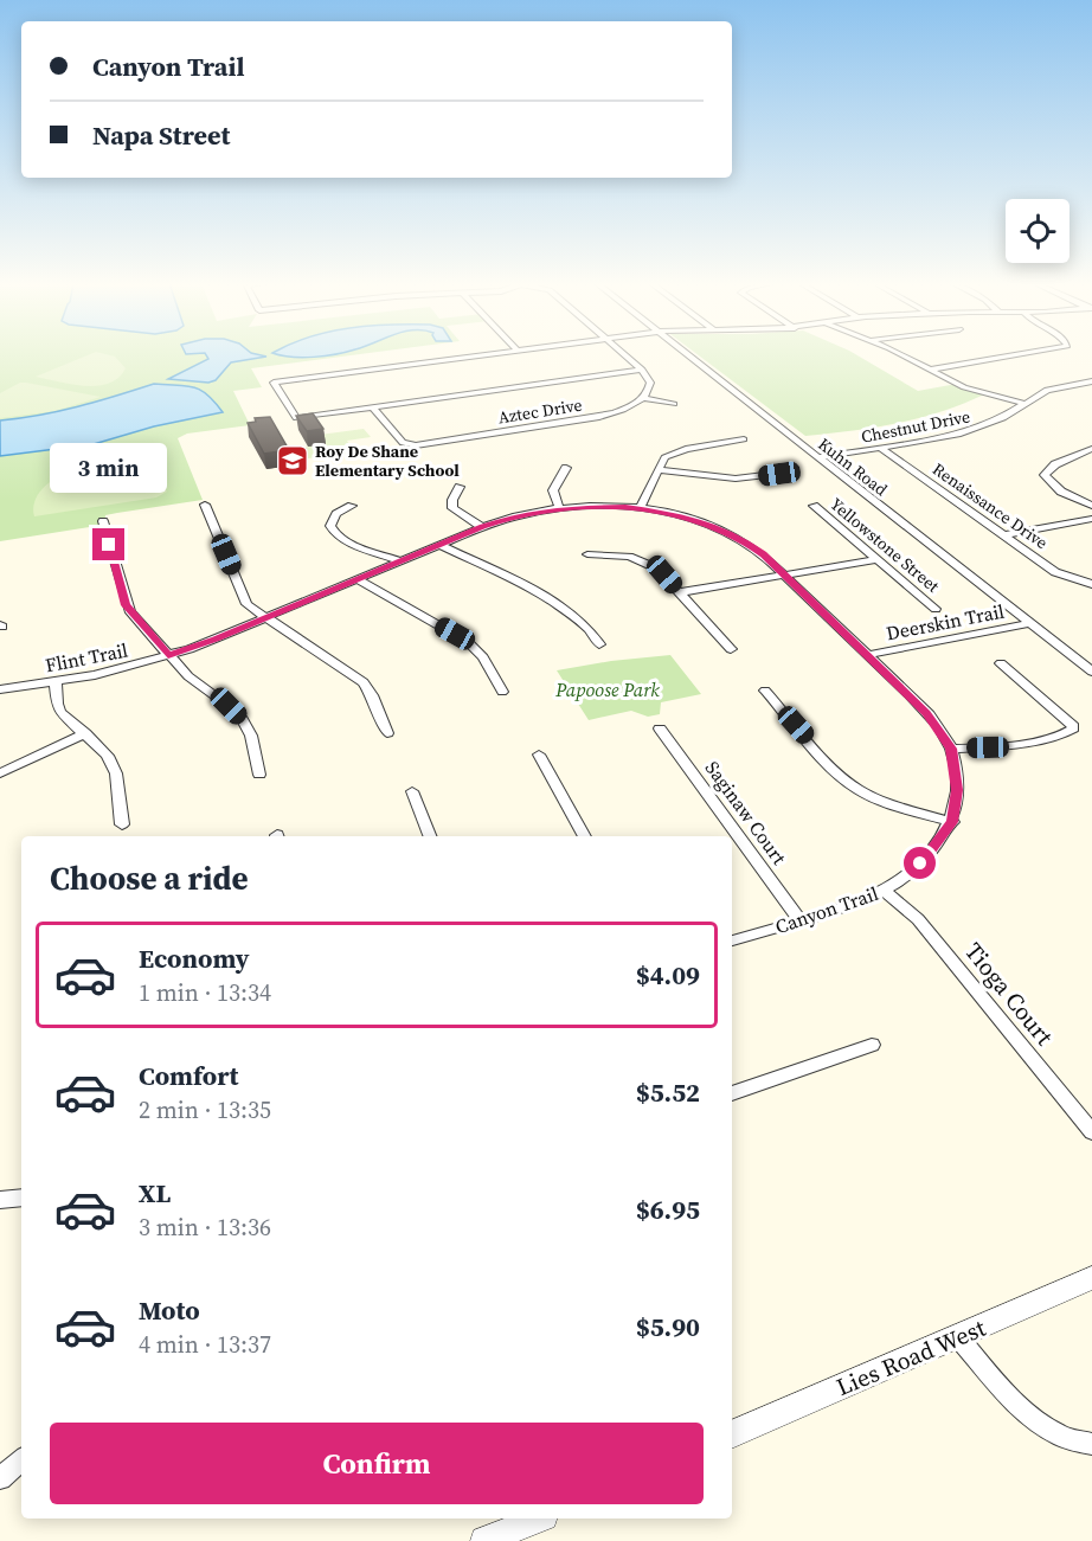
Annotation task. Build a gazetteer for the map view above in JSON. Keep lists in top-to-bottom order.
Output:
{
  "streets": {
    "street": [
      "Aztec Drive",
      "Chestnut Drive",
      "Kuhn Road",
      "Renaissance Drive",
      "Yellowstone Street",
      "Deerskin Trail",
      "Flint Trail",
      "Saginaw Court",
      "Canyon Trail",
      "Tioga Court",
      "Lies Road West"
    ]
  },
  "crossings": [
    ["Chestnut Drive", "Kuhn Road"],
    ["Chestnut Drive", "Renaissance Drive"],
    ["Kuhn Road", "Deerskin Trail"],
    ["Deerskin Trail", "Flint Trail"],
    ["Saginaw Court", "Canyon Trail"],
    ["Canyon Trail", "Tioga Court"]
  ],
  "parks": ["Papoose Park"],
  "places": {
    "school or university": ["Roy De Shane Elementary School"]
  },
  "page": {
    "banner": ["Canyon Trail", "Napa Street"],
    "bubble": "3 min",
    "heading": "Choose a ride",
    "list": [
      {
        "name": "Economy",
        "note": "1 min · 13:34",
        "value": "$4.09"
      },
      {
        "name": "Comfort",
        "note": "2 min · 13:35",
        "value": "$5.52"
      },
      {
        "name": "XL",
        "note": "3 min · 13:36",
        "value": "$6.95"
      },
      {
        "name": "Moto",
        "note": "4 min · 13:37",
        "value": "$5.90"
      }
    ],
    "buttons": "Confirm"
  }
}
